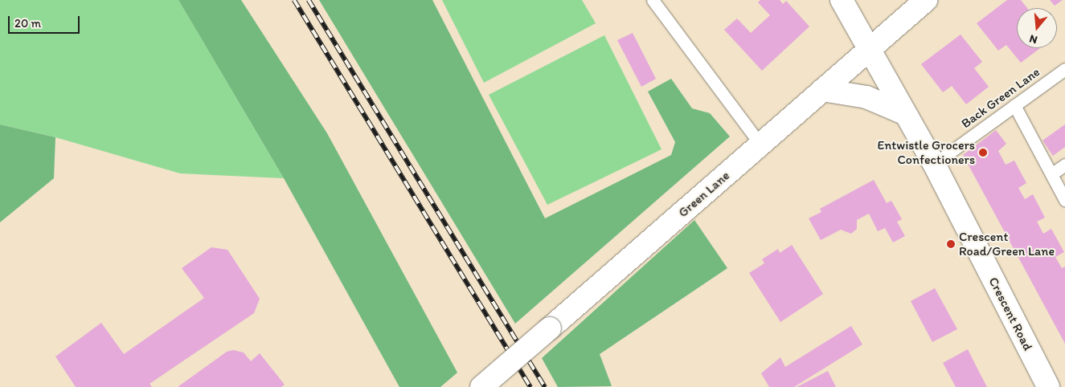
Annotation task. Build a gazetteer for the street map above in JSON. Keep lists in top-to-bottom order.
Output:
{
  "streets": {
    "street": ["Green Lane", "Crescent Road"],
    "lane": ["Back Green Lane"]
  },
  "crossings": [
    ["Back Green Lane", "Crescent Road"],
    ["Green Lane", "Crescent Road"]
  ],
  "places": ["Entwistle Grocers Confectioners", "Crescent Road/Green Lane"],
  "scale_bar": "20 m",
  "north": "bottom"
}
